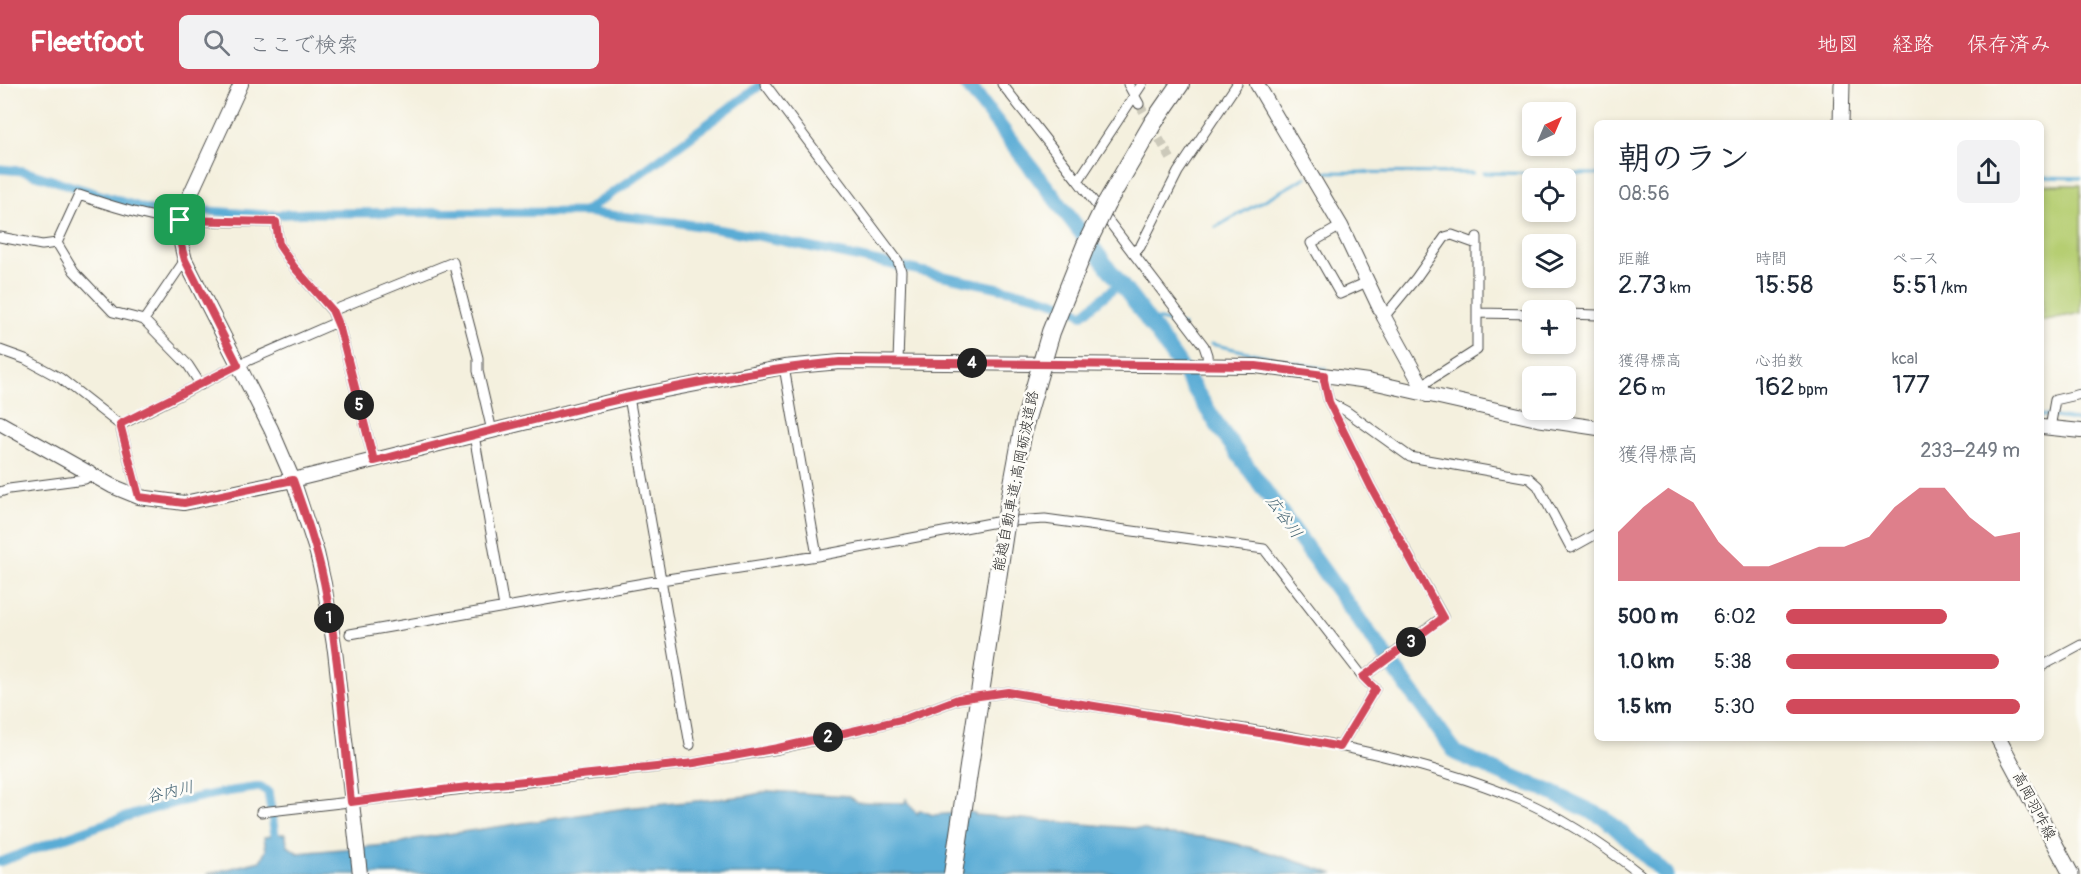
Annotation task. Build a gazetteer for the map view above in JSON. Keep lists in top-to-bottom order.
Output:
{
  "streets": {
    "highway": ["能越自動車道;高岡砺波道路"],
    "main road": ["高岡羽咋線"]
  },
  "water": ["広谷川", "谷内川"],
  "north": "top right",
  "page": {
    "header": "Fleetfoot",
    "search": "ここで検索",
    "nav": ["地図", "経路", "保存済み"],
    "map_buttons": ["+", "−"],
    "heading": ["朝のラン", "08:56"],
    "stats": [
      ["距離", "2.73 km"],
      ["時間", "15:58"],
      ["ペース", "5:51 /km"],
      ["獲得標高", "26 m"],
      ["心拍数", "162 bpm"],
      ["kcal", "177"]
    ],
    "pins": [
      "4",
      "5",
      "1",
      "3",
      "2"
    ],
    "chart": ["獲得標高", "233–249 m"],
    "list": [
      {
        "name": "500 m",
        "note": "6:02"
      },
      {
        "name": "1.0 km",
        "note": "5:38"
      },
      {
        "name": "1.5 km",
        "note": "5:30"
      }
    ]
  }
}
